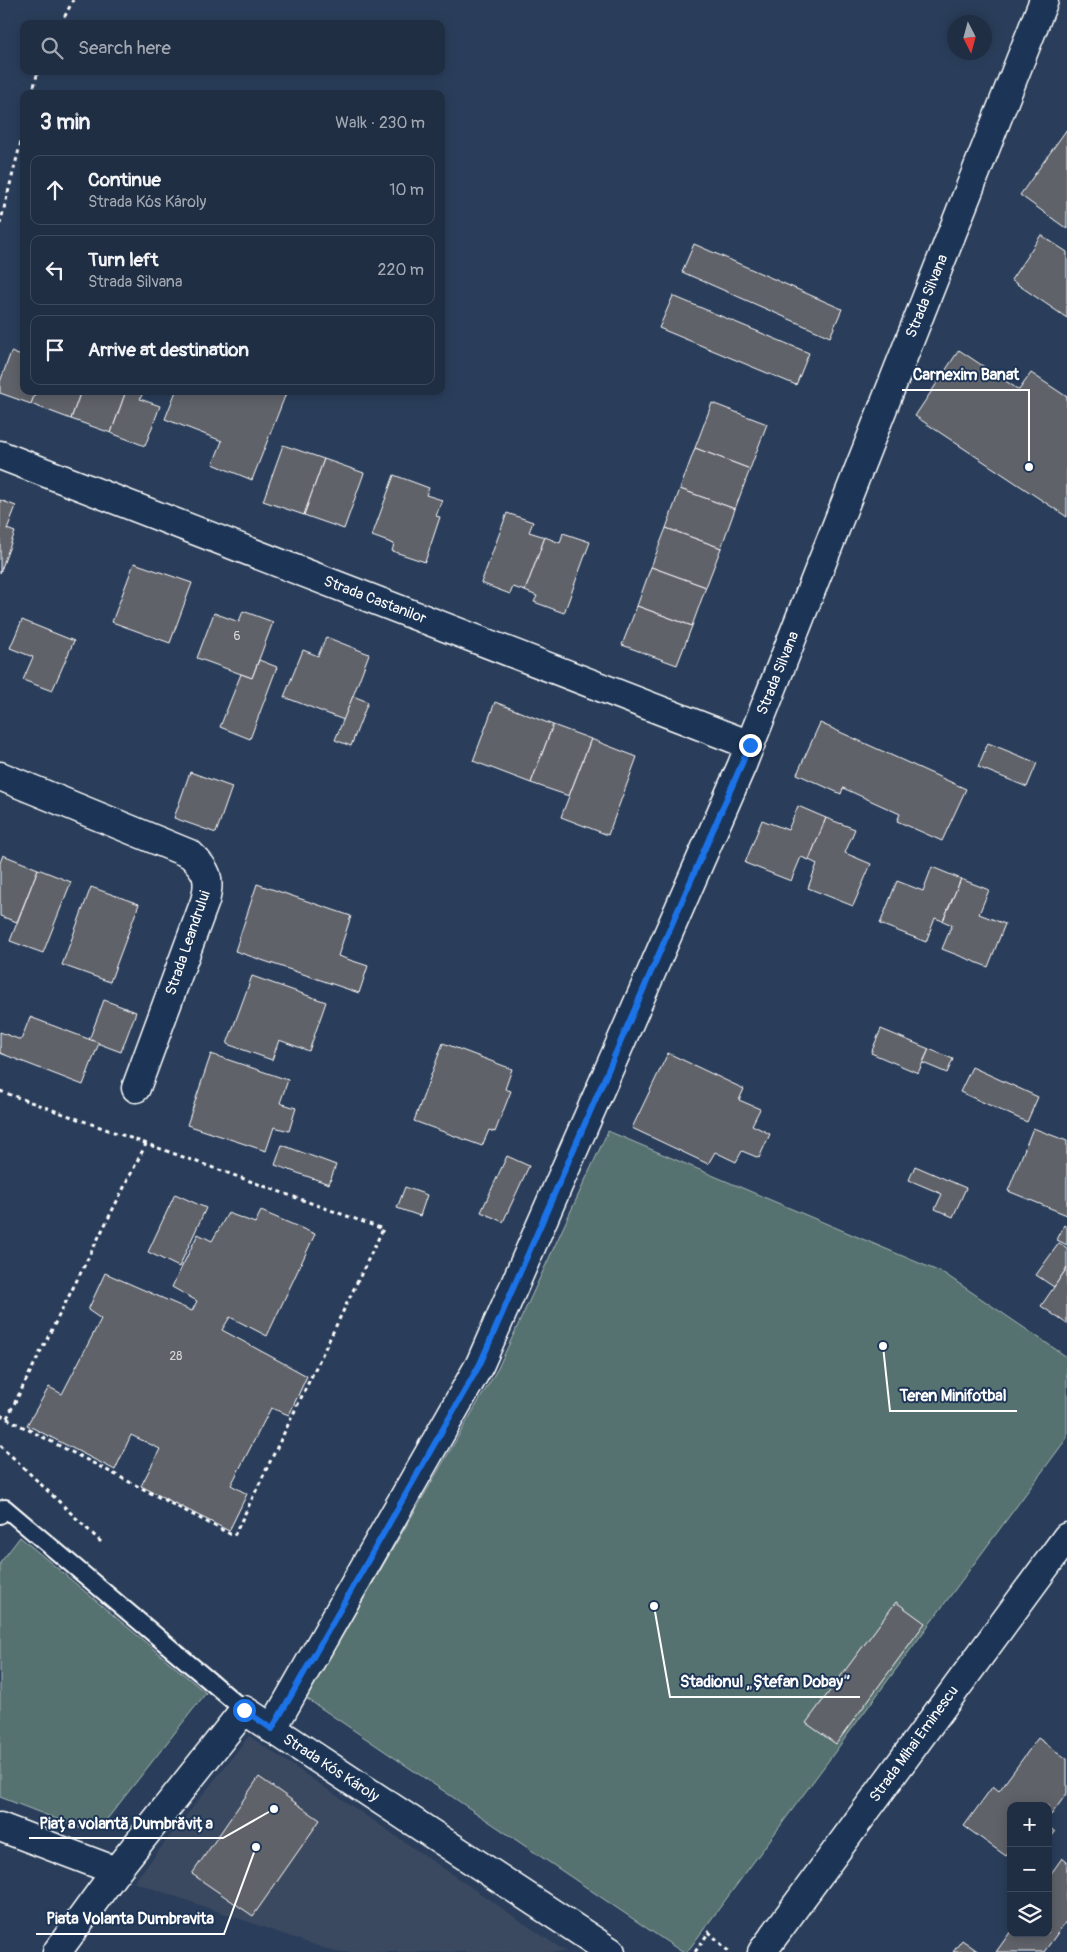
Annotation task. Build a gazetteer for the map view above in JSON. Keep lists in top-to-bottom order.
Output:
{
  "streets": {
    "street": [
      "Strada Silvana",
      "Strada Castanilor",
      "Strada Leandrului",
      "Strada Mihai Eminescu",
      "Strada Kós Károly"
    ]
  },
  "crossings": [
    ["Strada Silvana", "Strada Castanilor"],
    ["Strada Silvana", "Strada Kós Károly"]
  ],
  "places": [
    "Carnexim Banat",
    "Teren Minifotbal",
    "Stadionul „Ștefan Dobay”",
    "Piața volantă Dumbrăvița",
    "Piata Volanta Dumbravita"
  ],
  "house_numbers": ["6", "28"],
  "north": "bottom",
  "page": {
    "search": "Search here",
    "heading": ["3 min", "Walk · 230 m"],
    "list": [
      ["Continue", "Strada Kós Károly", "10 m"],
      ["Turn left", "Strada Silvana", "220 m"],
      "Arrive at destination"
    ],
    "map_buttons": ["+", "−"]
  }
}
